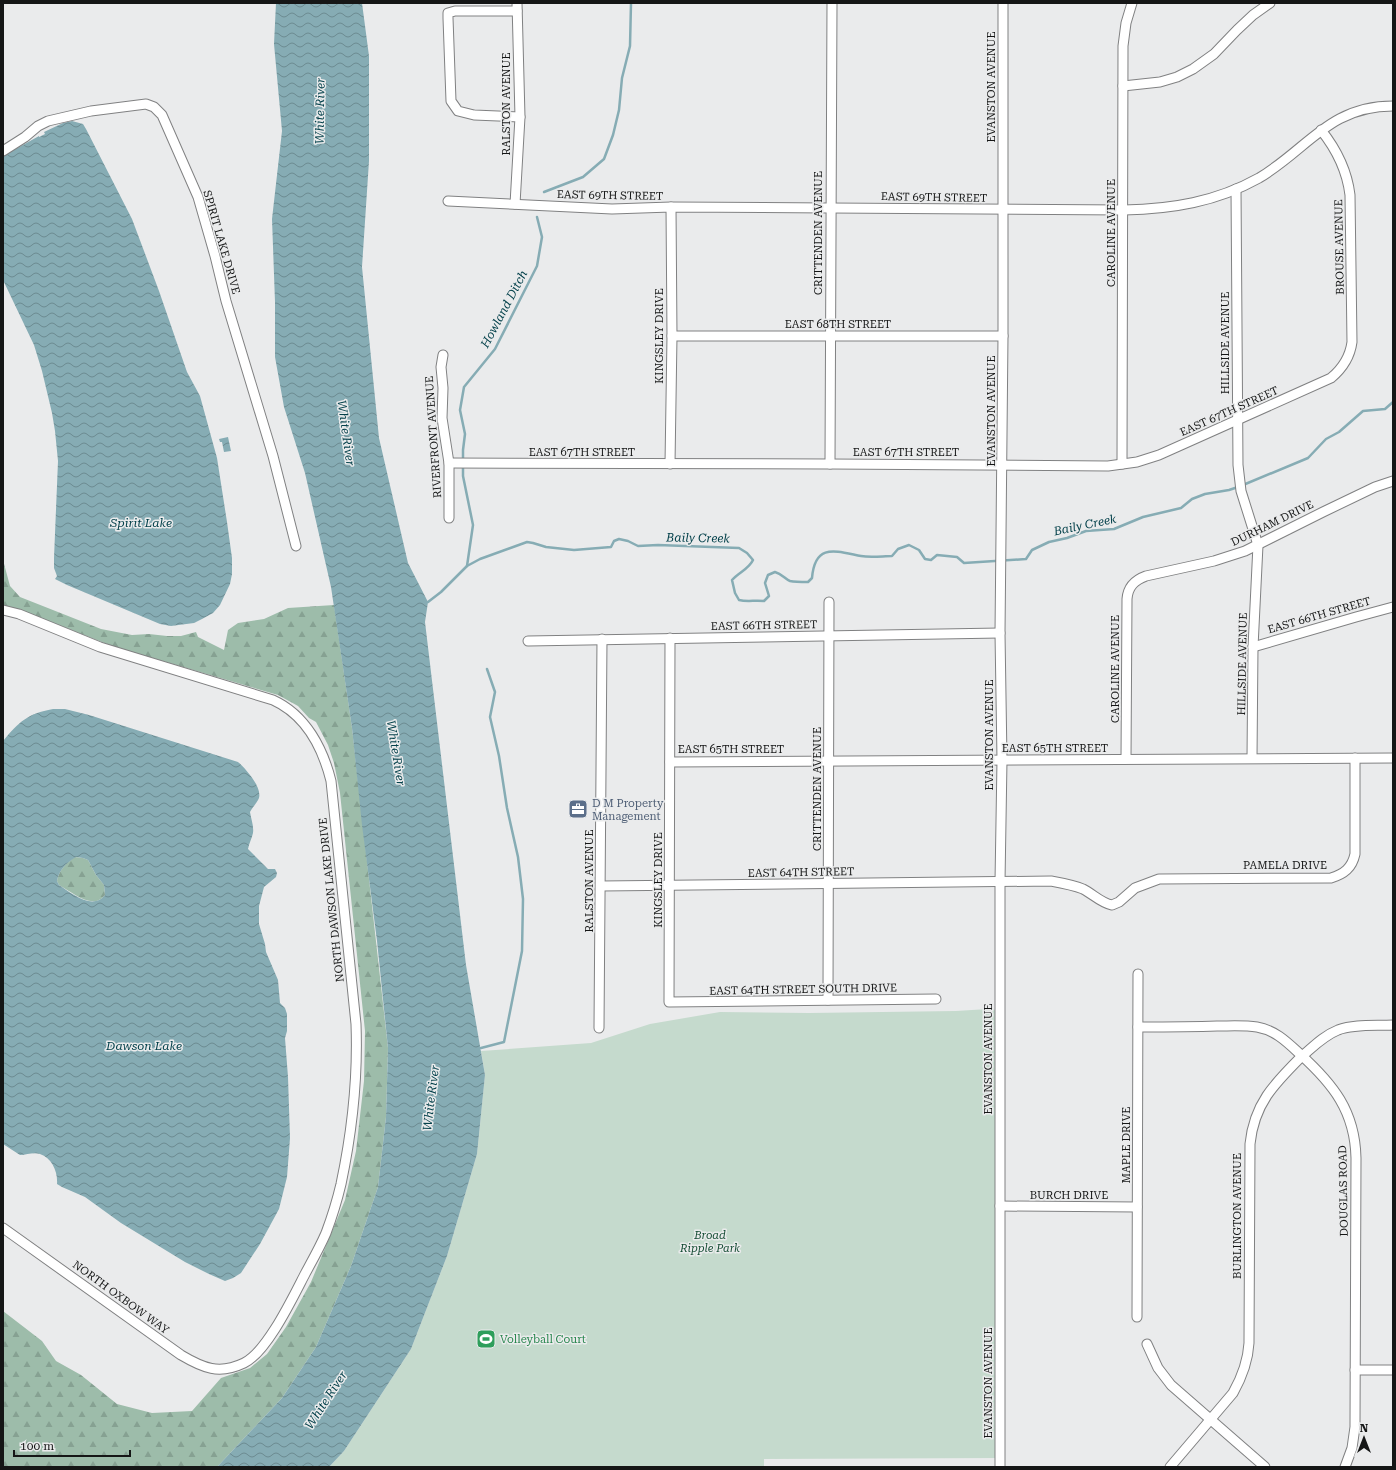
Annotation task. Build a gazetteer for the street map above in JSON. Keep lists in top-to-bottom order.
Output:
{
  "streets": {
    "street": [
      "EVANSTON AVENUE",
      "RALSTON AVENUE",
      "EAST 69TH STREET",
      "CRITTENDEN AVENUE",
      "CAROLINE AVENUE",
      "SPIRIT LAKE DRIVE",
      "BROUSE AVENUE",
      "EAST 68TH STREET",
      "KINGSLEY DRIVE",
      "HILLSIDE AVENUE",
      "EAST 67TH STREET",
      "RIVERFRONT AVENUE",
      "DURHAM DRIVE",
      "EAST 66TH STREET",
      "EAST 65TH STREET",
      "PAMELA DRIVE",
      "EAST 64TH STREET",
      "NORTH DAWSON LAKE DRIVE",
      "EAST 64TH STREET SOUTH DRIVE",
      "MAPLE DRIVE",
      "DOUGLAS ROAD",
      "BURCH DRIVE",
      "BURLINGTON AVENUE",
      "NORTH OXBOW WAY"
    ]
  },
  "crossings": [
    ["EVANSTON AVENUE", "EAST 69TH STREET"],
    ["EVANSTON AVENUE", "EAST 68TH STREET"],
    ["EVANSTON AVENUE", "EAST 67TH STREET"],
    ["EVANSTON AVENUE", "EAST 66TH STREET"],
    ["EVANSTON AVENUE", "EAST 65TH STREET"],
    ["EVANSTON AVENUE", "PAMELA DRIVE"],
    ["EVANSTON AVENUE", "EAST 64TH STREET"],
    ["EVANSTON AVENUE", "BURCH DRIVE"],
    ["RALSTON AVENUE", "EAST 69TH STREET"],
    ["RALSTON AVENUE", "EAST 66TH STREET"],
    ["RALSTON AVENUE", "EAST 64TH STREET"],
    ["EAST 69TH STREET", "CRITTENDEN AVENUE"],
    ["EAST 69TH STREET", "CAROLINE AVENUE"],
    ["EAST 69TH STREET", "BROUSE AVENUE"],
    ["EAST 69TH STREET", "KINGSLEY DRIVE"],
    ["EAST 69TH STREET", "HILLSIDE AVENUE"],
    ["CRITTENDEN AVENUE", "EAST 68TH STREET"],
    ["CRITTENDEN AVENUE", "EAST 67TH STREET"],
    ["CRITTENDEN AVENUE", "EAST 66TH STREET"],
    ["CRITTENDEN AVENUE", "EAST 65TH STREET"],
    ["CRITTENDEN AVENUE", "EAST 64TH STREET"],
    ["CRITTENDEN AVENUE", "EAST 64TH STREET SOUTH DRIVE"],
    ["CAROLINE AVENUE", "EAST 67TH STREET"],
    ["CAROLINE AVENUE", "DURHAM DRIVE"],
    ["CAROLINE AVENUE", "EAST 65TH STREET"],
    ["BROUSE AVENUE", "EAST 67TH STREET"],
    ["EAST 68TH STREET", "KINGSLEY DRIVE"],
    ["KINGSLEY DRIVE", "EAST 67TH STREET"],
    ["KINGSLEY DRIVE", "EAST 66TH STREET"],
    ["KINGSLEY DRIVE", "EAST 65TH STREET"],
    ["KINGSLEY DRIVE", "EAST 64TH STREET"],
    ["KINGSLEY DRIVE", "EAST 64TH STREET SOUTH DRIVE"],
    ["HILLSIDE AVENUE", "EAST 67TH STREET"],
    ["HILLSIDE AVENUE", "DURHAM DRIVE"],
    ["HILLSIDE AVENUE", "EAST 66TH STREET"],
    ["HILLSIDE AVENUE", "EAST 65TH STREET"],
    ["EAST 67TH STREET", "RIVERFRONT AVENUE"],
    ["EAST 65TH STREET", "PAMELA DRIVE"],
    ["PAMELA DRIVE", "EAST 64TH STREET"],
    ["NORTH DAWSON LAKE DRIVE", "NORTH OXBOW WAY"],
    ["MAPLE DRIVE", "DOUGLAS ROAD"],
    ["MAPLE DRIVE", "BURCH DRIVE"],
    ["DOUGLAS ROAD", "BURLINGTON AVENUE"]
  ],
  "water": [
    "White River",
    "Howland Ditch",
    "Spirit Lake",
    "Baily Creek",
    "Dawson Lake"
  ],
  "parks": ["Broad Ripple Park"],
  "places": {
    "office": ["D M Property Management"],
    "sports": ["Volleyball Court"]
  },
  "scale_bar": "100 m",
  "north": "top"
}
